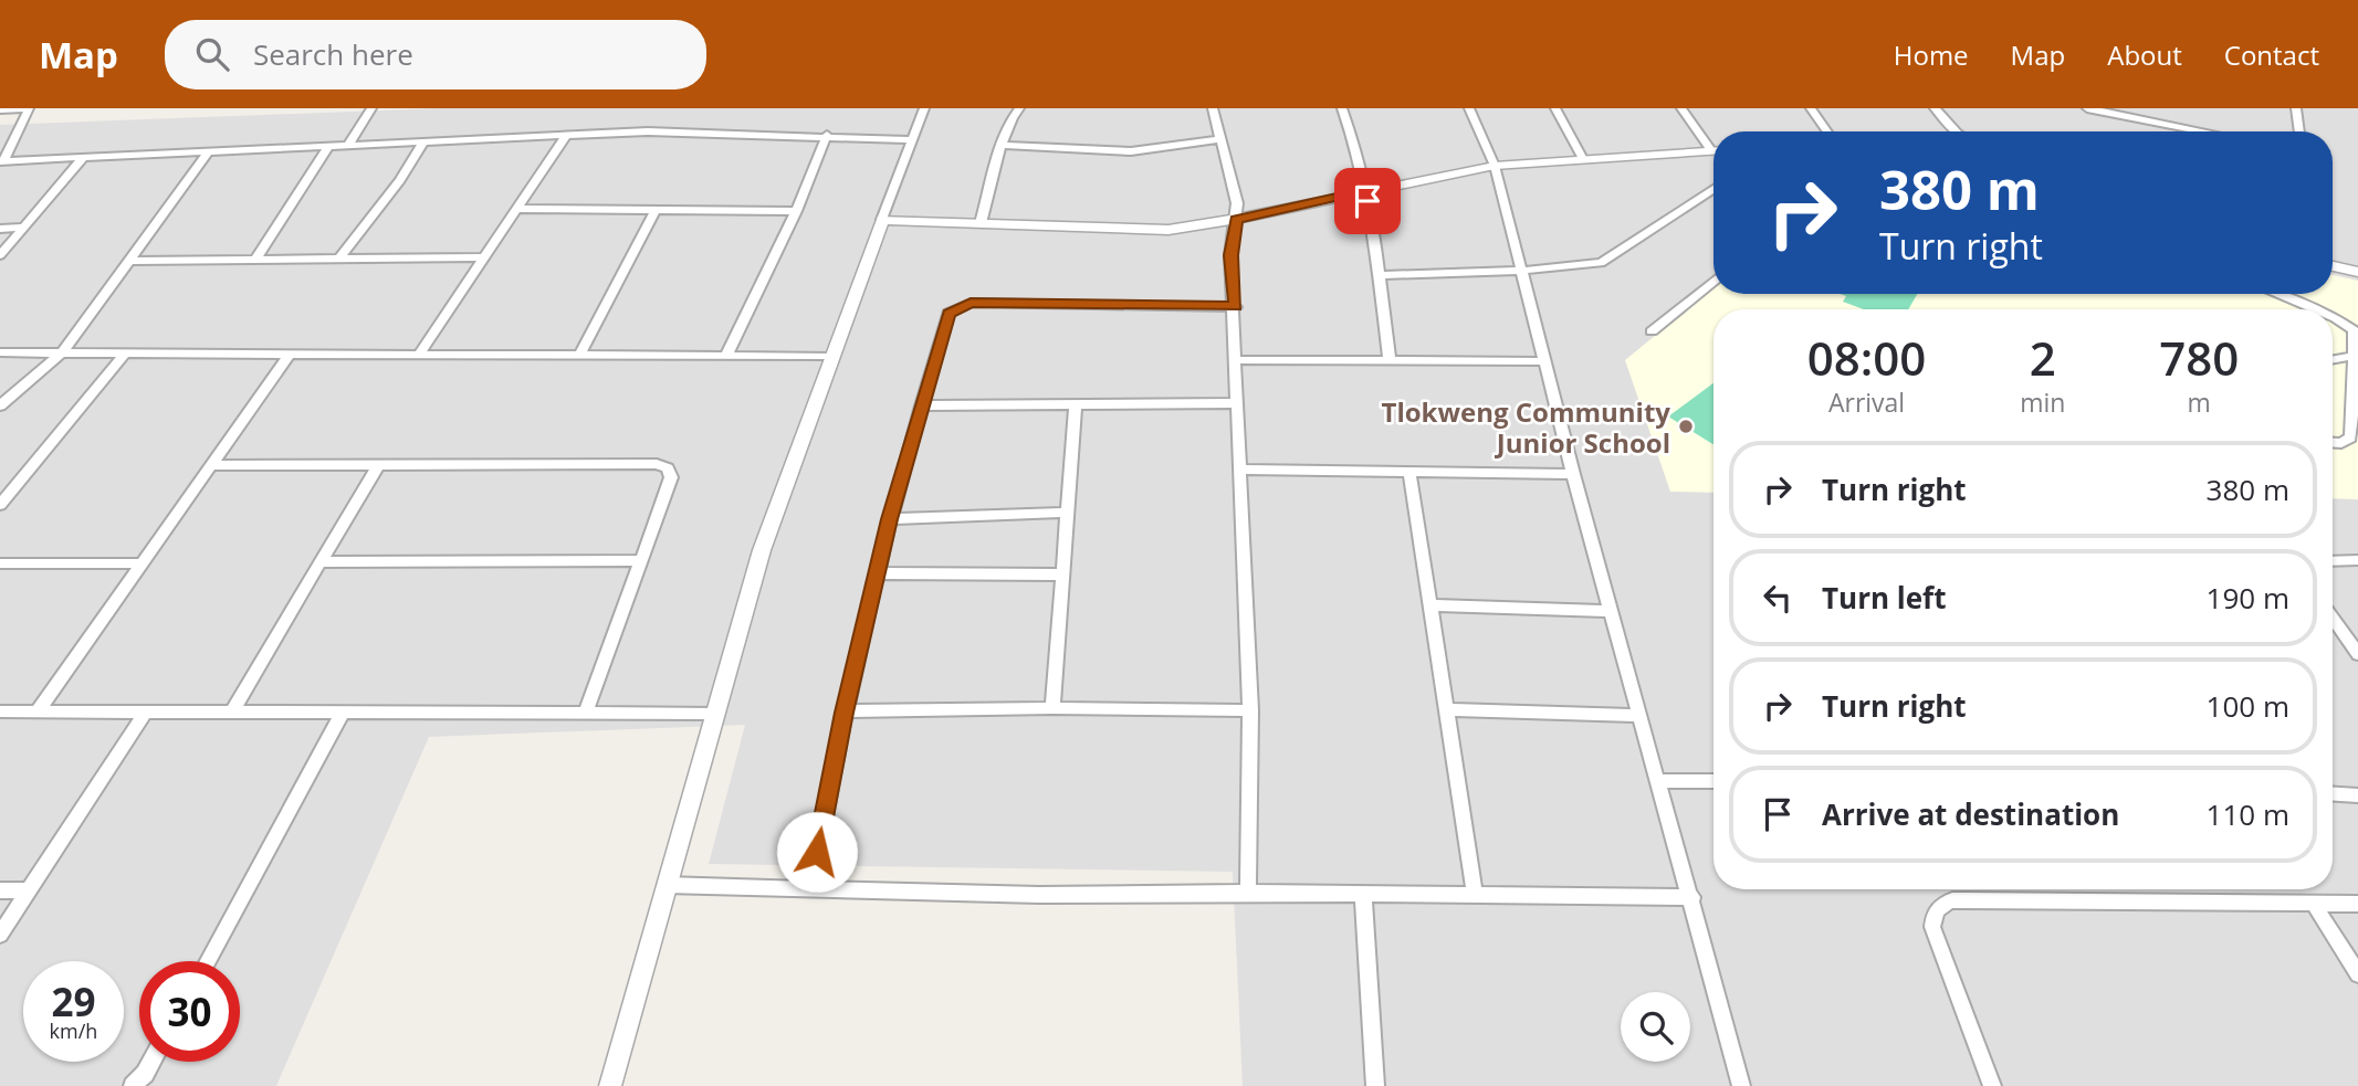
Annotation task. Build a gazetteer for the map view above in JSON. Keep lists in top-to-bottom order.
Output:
{
  "places": ["Tlokweng Community Junior School"],
  "page": {
    "header": "Map",
    "search": "Search here",
    "nav": [
      "Home",
      "Map",
      "About",
      "Contact"
    ],
    "turn": ["380 m", "Turn right"],
    "eta": [
      "08:00",
      "Arrival",
      "2",
      "min",
      "780",
      "m"
    ],
    "list": [
      {
        "name": "Turn right",
        "value": "380 m"
      },
      {
        "name": "Turn left",
        "value": "190 m"
      },
      {
        "name": "Turn right",
        "value": "100 m"
      },
      {
        "name": "Arrive at destination",
        "value": "110 m"
      }
    ],
    "speed": "29 km/h",
    "limit": "30"
  }
}
